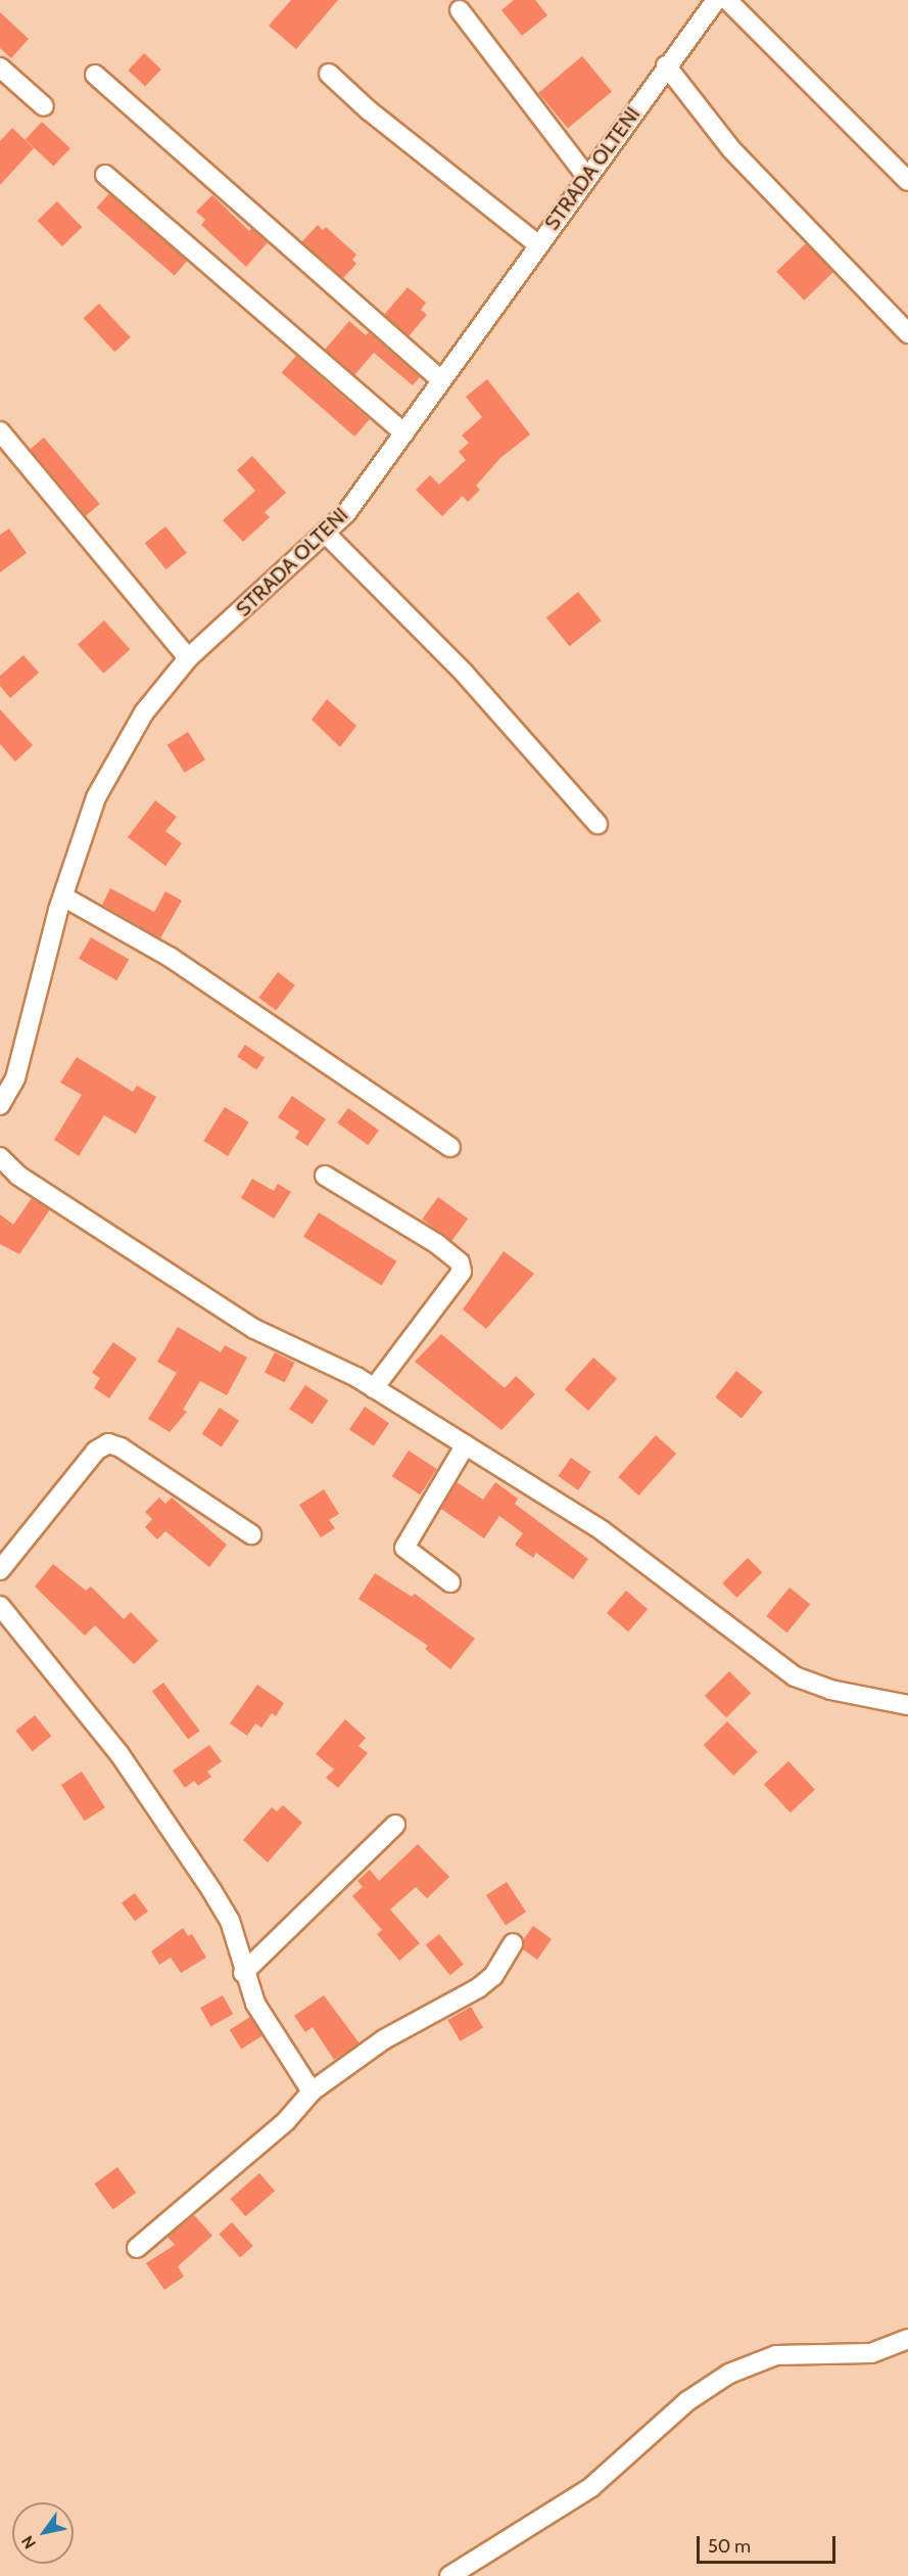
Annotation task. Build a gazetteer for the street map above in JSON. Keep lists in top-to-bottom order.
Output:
{
  "streets": {
    "street": ["STRADA OLTENI"]
  },
  "scale_bar": "50 m",
  "north": "bottom left"
}
